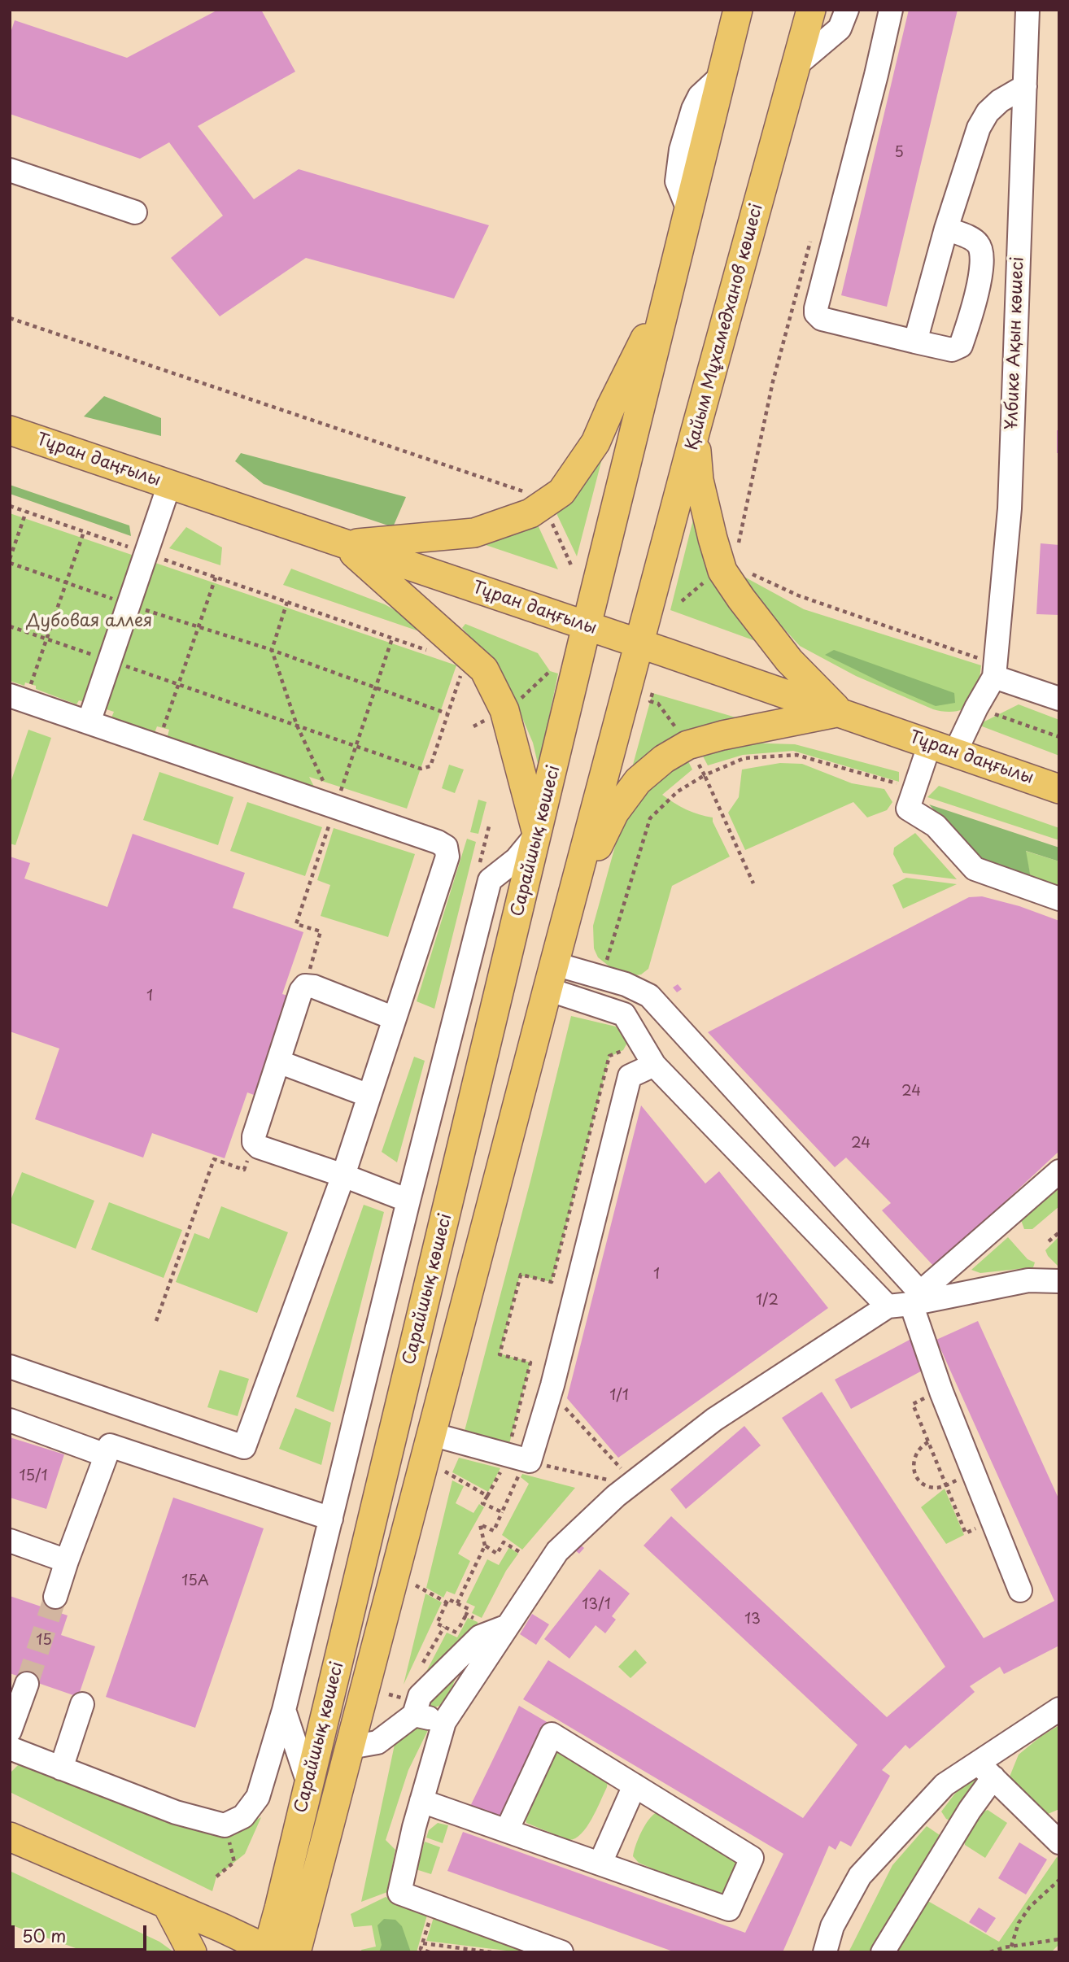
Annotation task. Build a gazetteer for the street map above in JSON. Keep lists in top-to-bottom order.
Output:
{
  "streets": {
    "main road": ["Қайым Мұхамедханов көшесі", "Тұран даңғылы", "Сарайшық көшесі"],
    "street": ["Ұлбике Ақын көшесі"]
  },
  "crossings": [
    ["Қайым Мұхамедханов көшесі", "Тұран даңғылы"],
    ["Қайым Мұхамедханов көшесі", "Сарайшық көшесі"],
    ["Тұран даңғылы", "Сарайшық көшесі"]
  ],
  "parks": ["Дубовая аллея"],
  "house_numbers": [
    "5",
    "1",
    "24",
    "24",
    "1",
    "1/2",
    "1/1",
    "15/1",
    "15А",
    "13/1",
    "13",
    "15"
  ],
  "scale_bar": "50 m"
}
